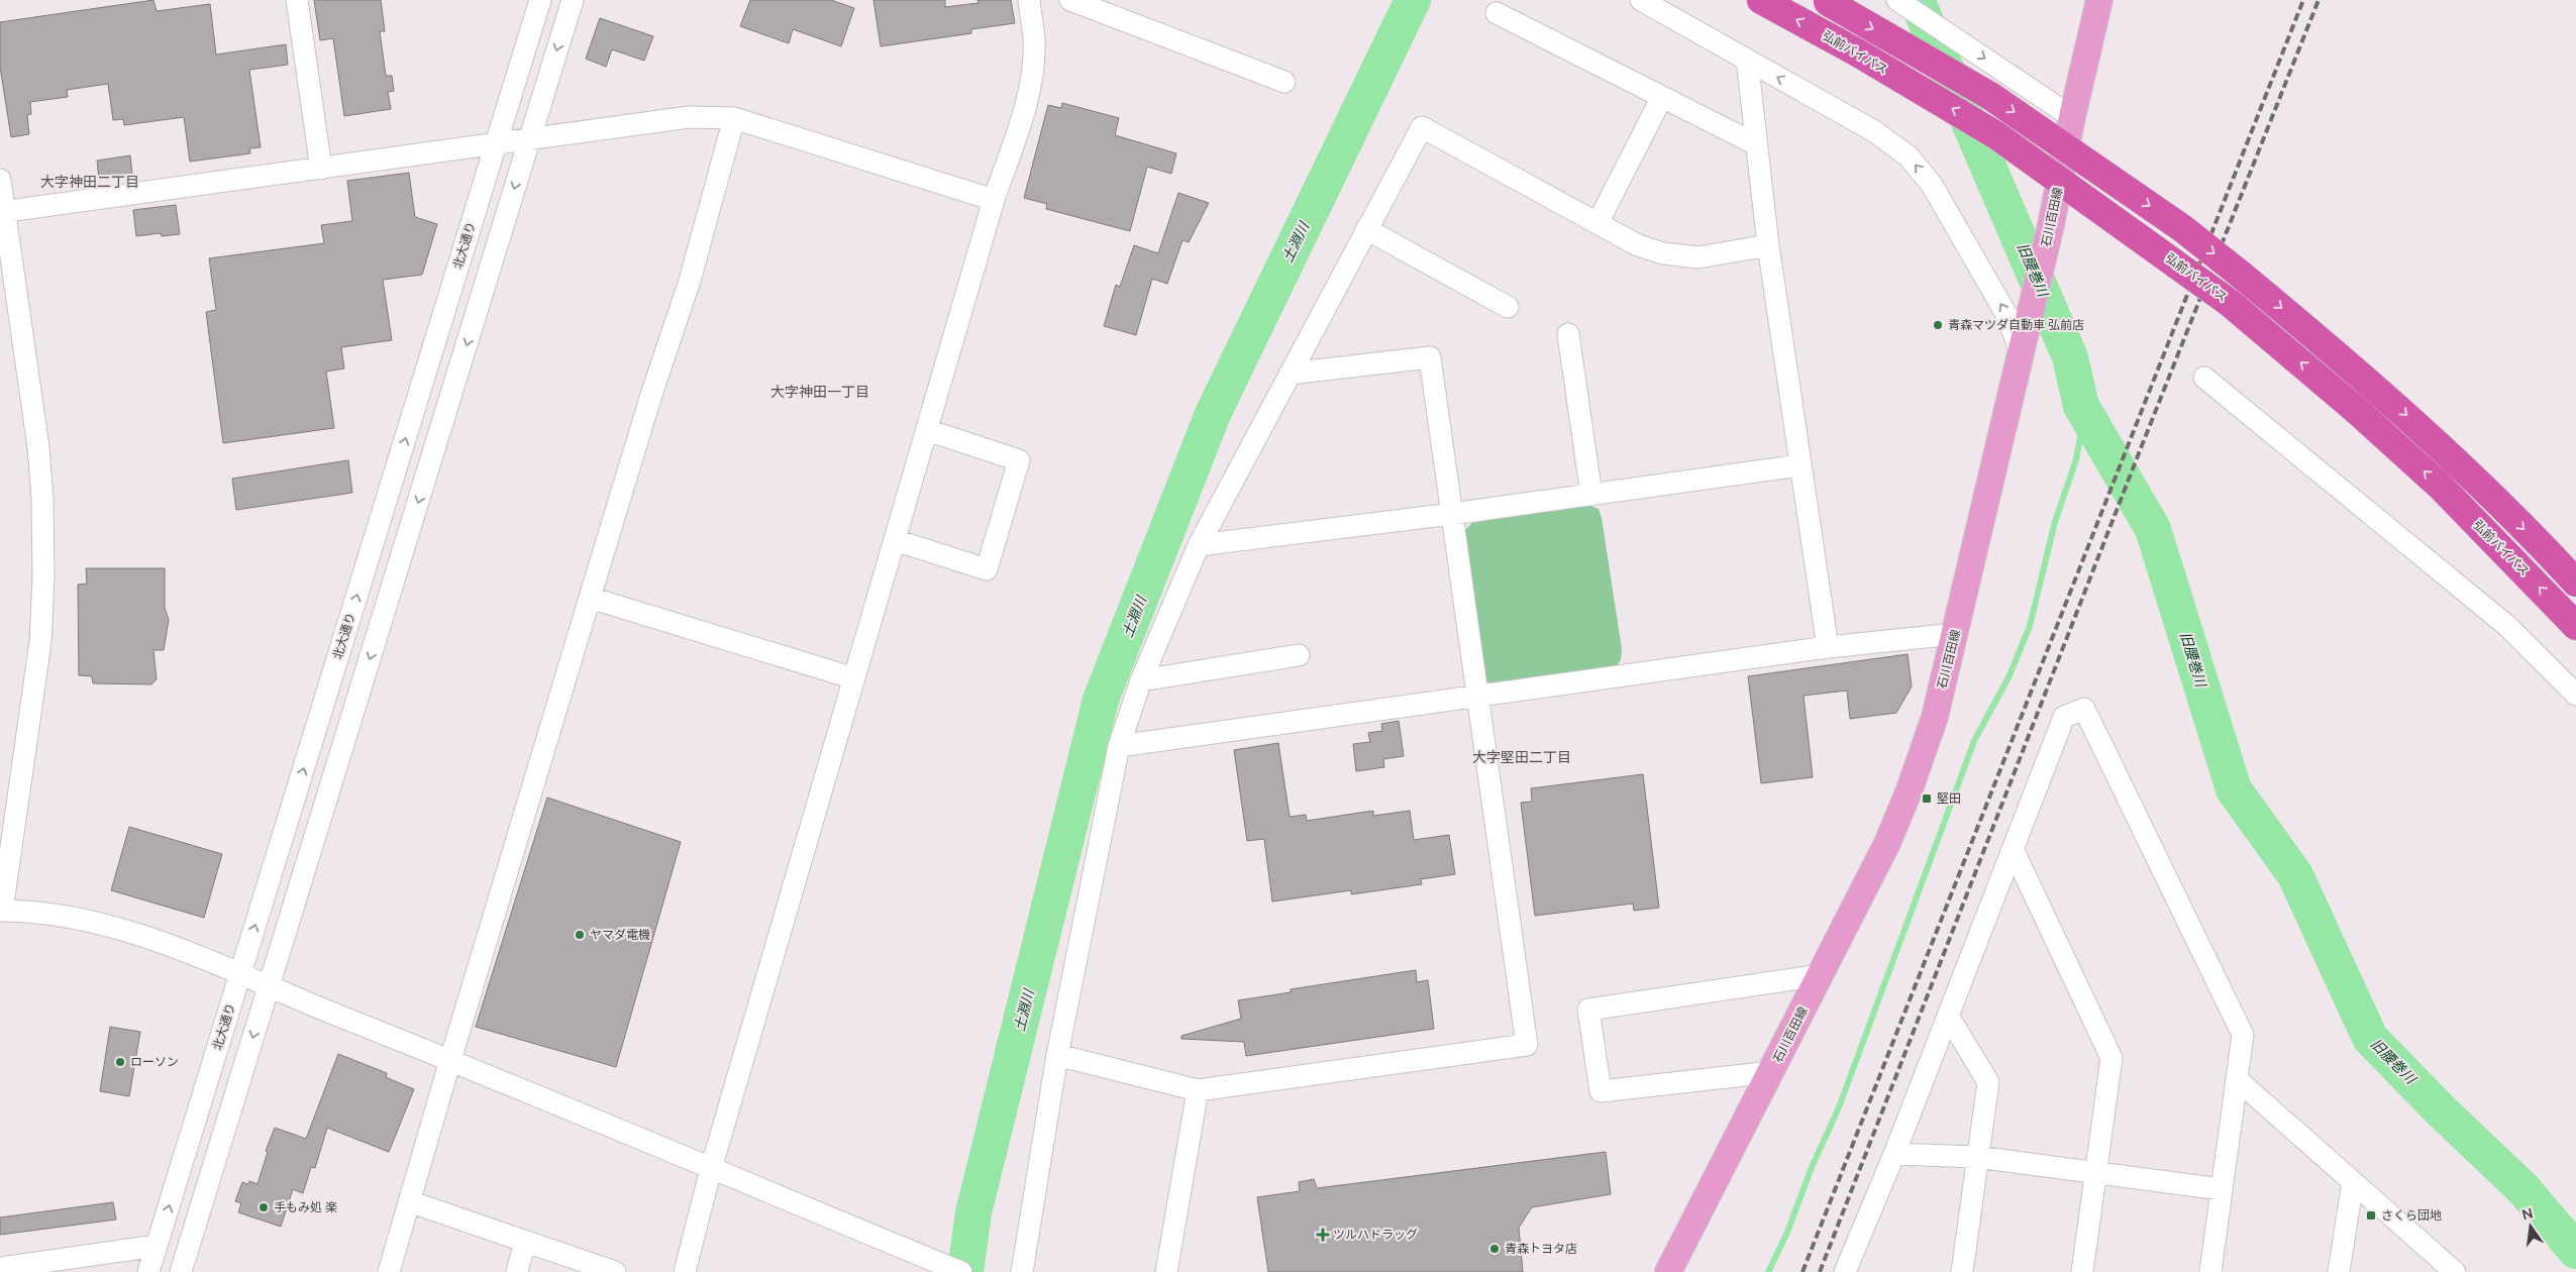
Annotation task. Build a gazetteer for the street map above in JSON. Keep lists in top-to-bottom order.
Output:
{
  "streets": {
    "highway": ["弘前バイパス"],
    "main road": ["石川百田線"],
    "street": ["北大通り"]
  },
  "districts": ["大字神田二丁目", "大字神田一丁目", "大字堅田二丁目"],
  "water": ["土淵川", "旧腰巻川"],
  "places": {
    "other": [
      "青森マツダ自動車 弘前店",
      "ヤマダ電機",
      "ローソン",
      "手もみ処 楽",
      "青森トヨタ店"
    ],
    "transit": ["堅田", "さくら団地"],
    "health": ["ツルハドラッグ"]
  },
  "north": "top"
}
